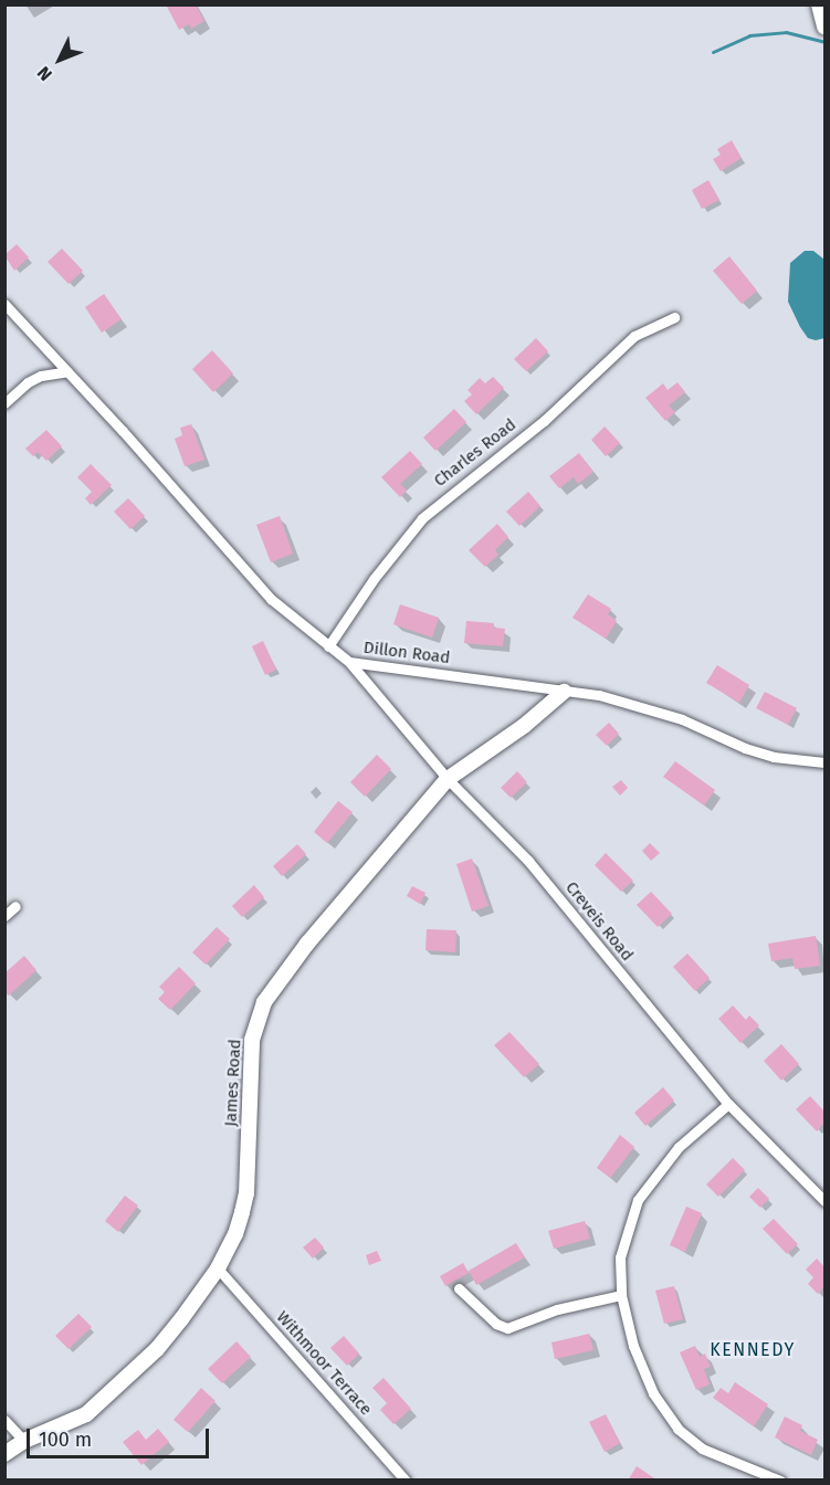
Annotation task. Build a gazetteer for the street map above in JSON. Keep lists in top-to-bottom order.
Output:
{
  "streets": {
    "street": [
      "Charles Road",
      "Dillon Road",
      "Creveis Road",
      "James Road",
      "Withmoor Terrace"
    ]
  },
  "crossings": [
    ["Charles Road", "Dillon Road"],
    ["Dillon Road", "Creveis Road"],
    ["Dillon Road", "James Road"],
    ["Creveis Road", "James Road"],
    ["James Road", "Withmoor Terrace"]
  ],
  "districts": ["KENNEDY"],
  "scale_bar": "100 m",
  "north": "bottom left"
}
